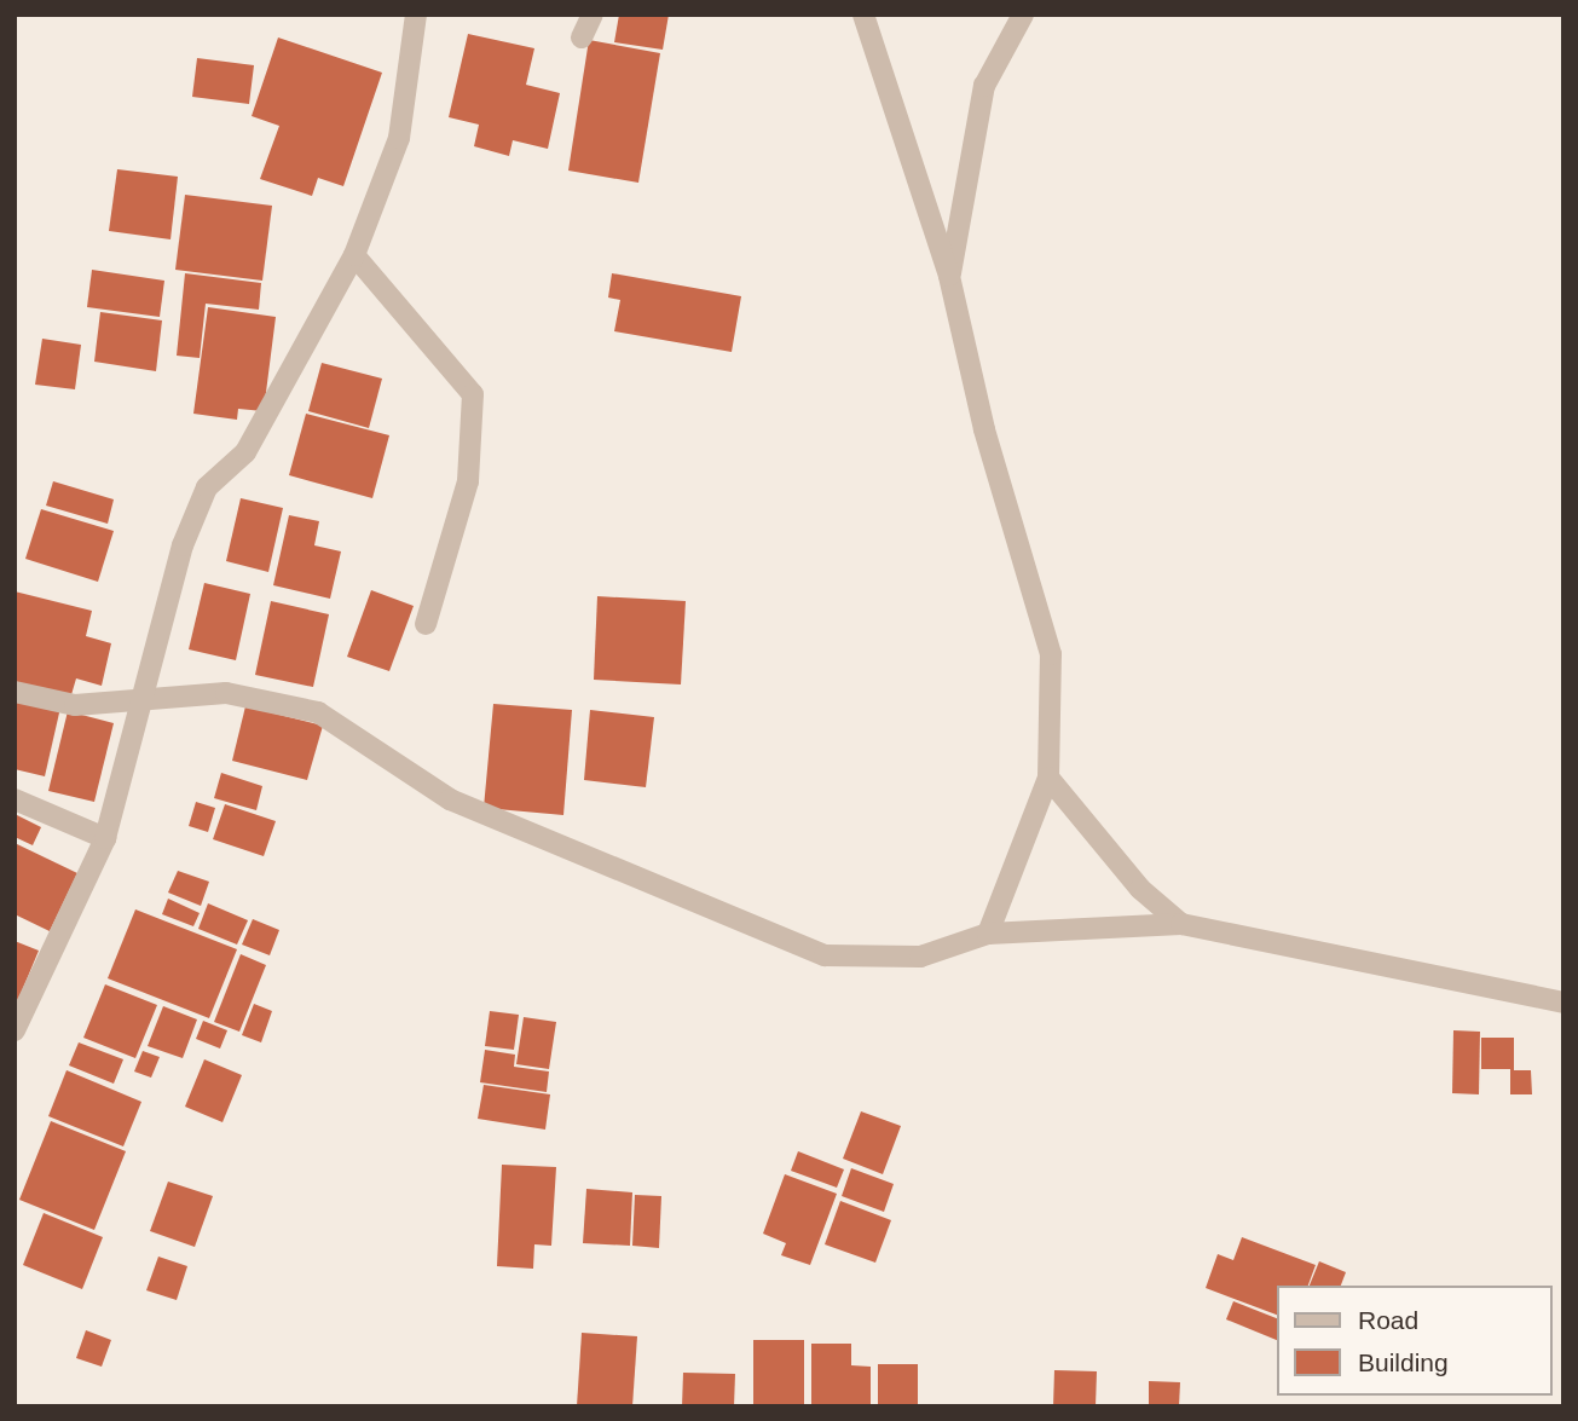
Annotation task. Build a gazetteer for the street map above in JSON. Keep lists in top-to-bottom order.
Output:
{
  "legend": ["Road", "Building"]
}
